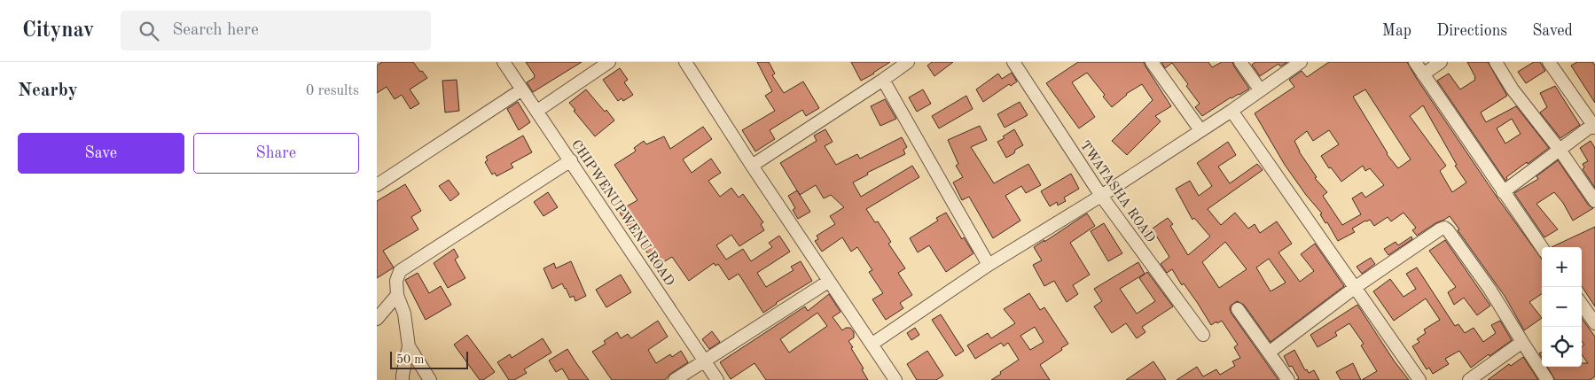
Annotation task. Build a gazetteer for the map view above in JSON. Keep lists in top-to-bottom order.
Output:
{
  "streets": {
    "street": ["TWATASHA ROAD", "CHIPWENUPWENU ROAD"]
  },
  "scale_bar": "50 m",
  "page": {
    "header": "Citynav",
    "search": "Search here",
    "nav": ["Map", "Directions", "Saved"],
    "heading": ["Nearby", "0 results"],
    "buttons": ["Save", "Share"],
    "map_buttons": ["+", "−"],
    "scale": "50 m"
  }
}
